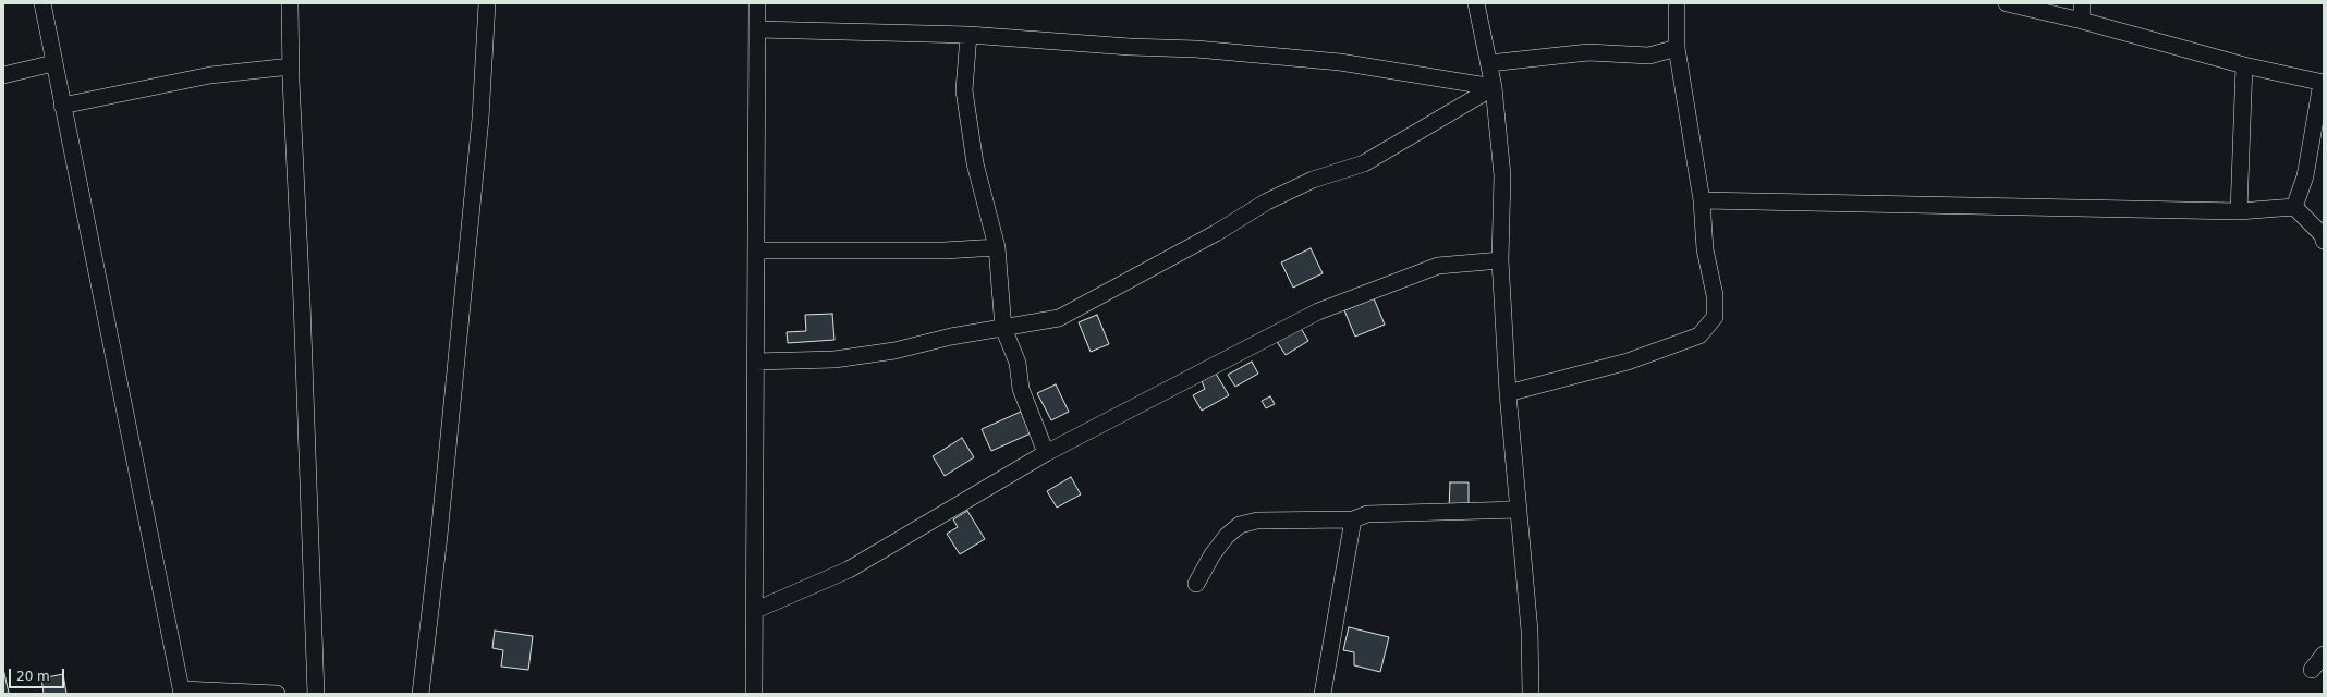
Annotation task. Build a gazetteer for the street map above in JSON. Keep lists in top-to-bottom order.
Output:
{
  "scale_bar": "20 m"
}
